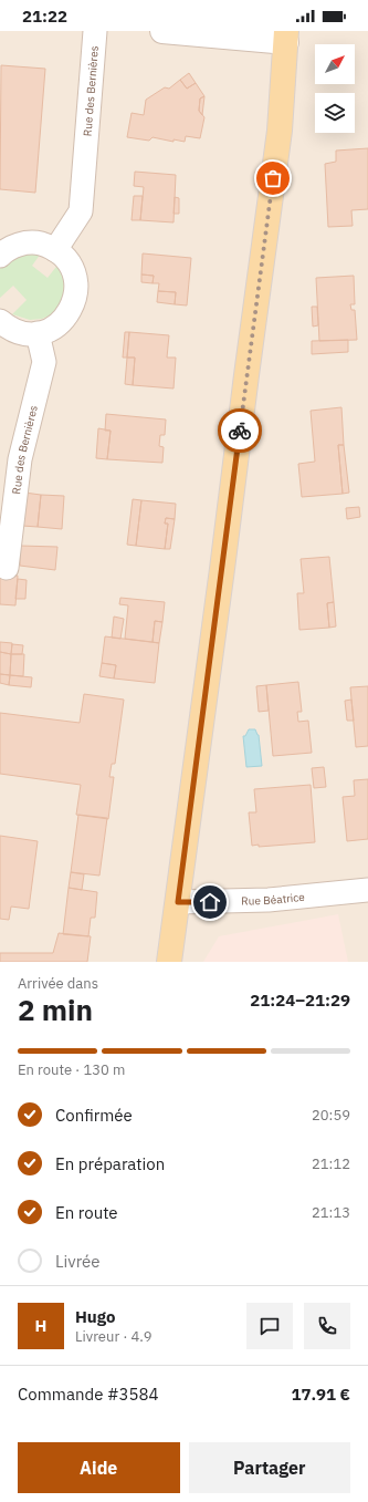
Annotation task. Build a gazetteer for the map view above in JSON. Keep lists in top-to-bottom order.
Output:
{
  "streets": {
    "street": ["Rue des Bernières", "Rue Béatrice"]
  },
  "north": "top right",
  "page": {
    "status": "21:22",
    "heading": ["2 min", "Arrivée dans", "21:24–21:29"],
    "panel": [
      "Hugo",
      "Livreur · 4.9",
      "Commande #3584",
      "17.91 €"
    ],
    "bar": "En route · 130 m",
    "list": [
      ["Confirmée", "20:59"],
      ["En préparation", "21:12"],
      ["En route", "21:13"],
      "Livrée"
    ],
    "round": "H",
    "buttons": ["Aide", "Partager"]
  }
}
